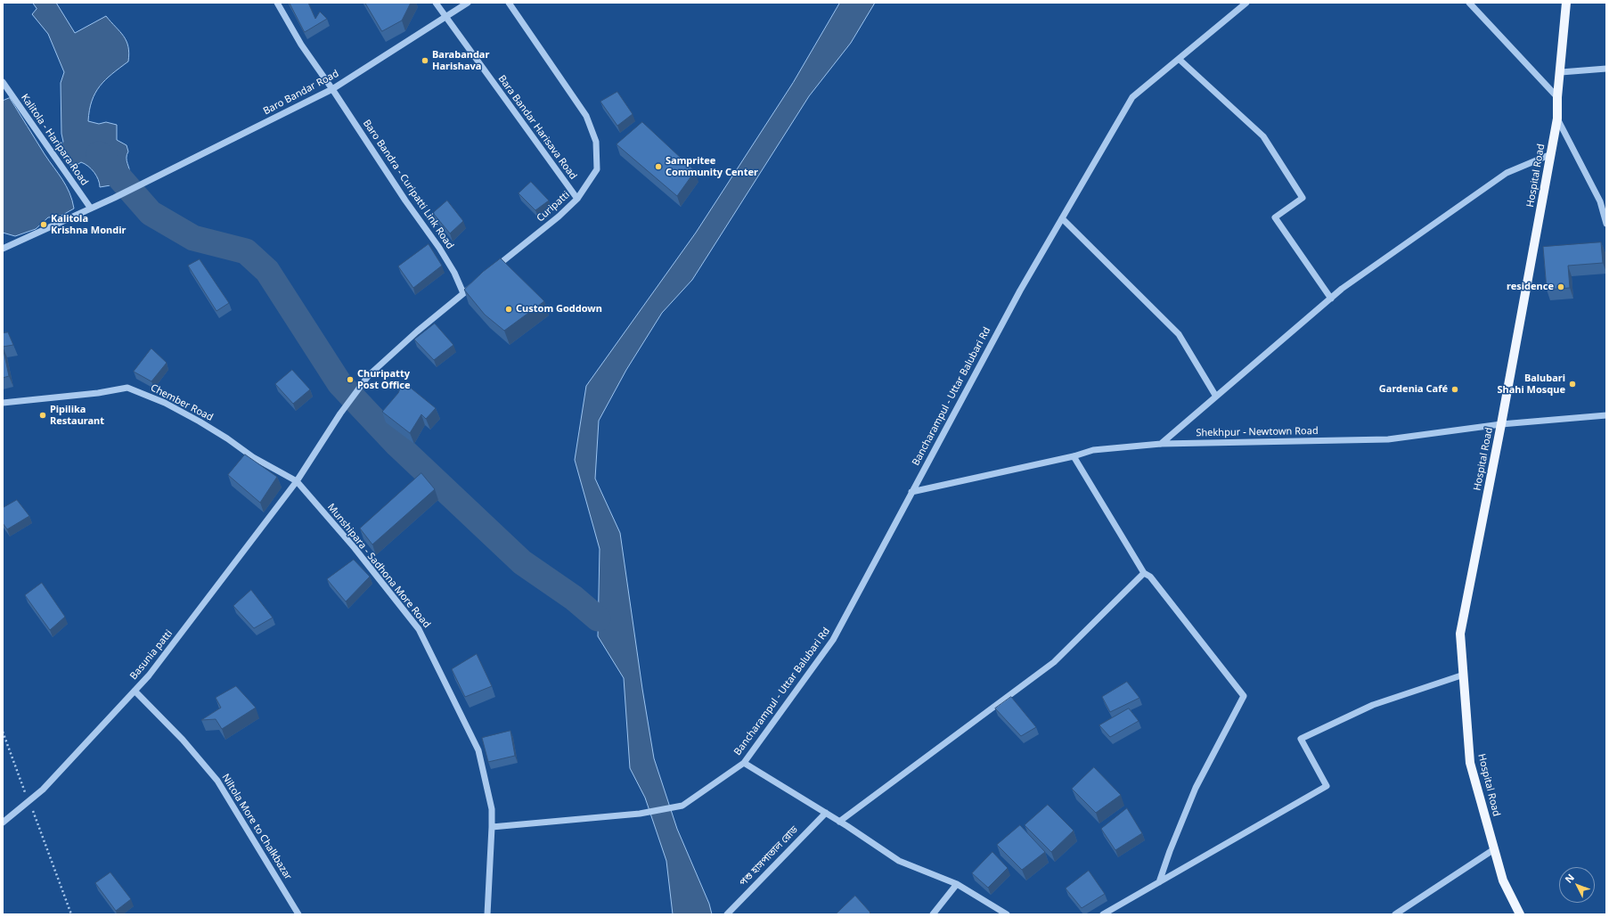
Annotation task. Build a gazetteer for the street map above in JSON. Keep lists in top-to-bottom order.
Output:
{
  "streets": {
    "main road": ["Hospital Road"],
    "street": [
      "Baro Bandar Road",
      "Bara Bandar Harisava Road",
      "Kalitola - Haripara Road",
      "Baro Bandra - Curipatti Link Road",
      "Curipatti",
      "Bancharampul - Uttar Balubari Rd",
      "Chember Road",
      "Shekhpur - Newtown Road",
      "Munshipara - Sadhona More Road",
      "Basunia patti",
      "Niltola More to Chalkbazar",
      "পশু হাসপাতাল রোড"
    ]
  },
  "crossings": [
    ["Baro Bandar Road", "Bara Bandar Harisava Road"],
    ["Baro Bandar Road", "Kalitola - Haripara Road"],
    ["Baro Bandar Road", "Baro Bandra - Curipatti Link Road"],
    ["Bara Bandar Harisava Road", "Curipatti"],
    ["Hospital Road", "Shekhpur - Newtown Road"],
    ["Baro Bandra - Curipatti Link Road", "Basunia patti"],
    ["Bancharampul - Uttar Balubari Rd", "Shekhpur - Newtown Road"],
    ["Bancharampul - Uttar Balubari Rd", "Munshipara - Sadhona More Road"],
    ["Chember Road", "Munshipara - Sadhona More Road"],
    ["Chember Road", "Basunia patti"],
    ["Munshipara - Sadhona More Road", "Basunia patti"],
    ["Basunia patti", "Niltola More to Chalkbazar"]
  ],
  "places": [
    "Barabandar Harishava",
    "Sampritee Community Center",
    "Kalitola Krishna Mondir",
    "residence",
    "Custom Goddown",
    "Churipatty Post Office",
    "Balubari Shahi Mosque",
    "Gardenia Café",
    "Pipilika Restaurant"
  ],
  "north": "top left"
}
